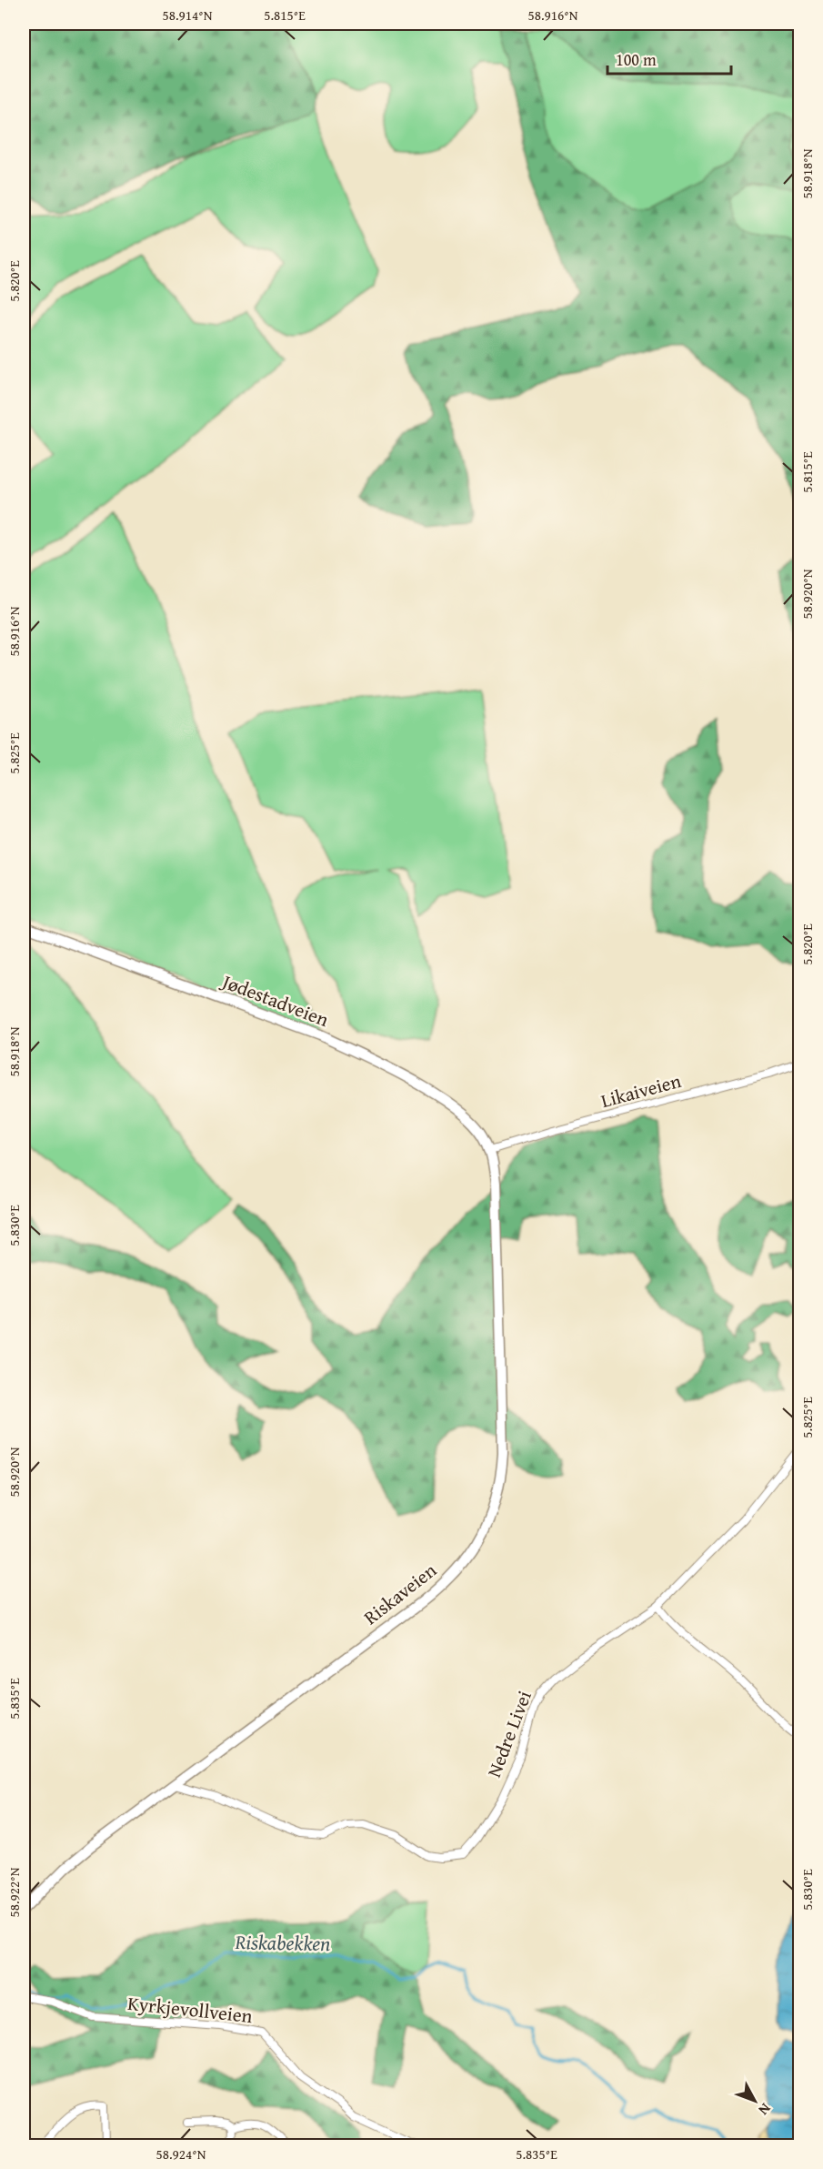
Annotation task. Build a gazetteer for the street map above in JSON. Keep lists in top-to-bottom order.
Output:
{
  "streets": {
    "main road": ["Jødestadveien", "Riskaveien"],
    "street": ["Likaiveien", "Nedre Livei", "Kyrkjevollveien"]
  },
  "crossings": [
    ["Jødestadveien", "Likaiveien"],
    ["Jødestadveien", "Riskaveien"],
    ["Likaiveien", "Riskaveien"],
    ["Riskaveien", "Nedre Livei"]
  ],
  "water": ["Riskabekken"],
  "scale_bar": "100 m",
  "north": "bottom right",
  "coordinates": [
    "58.914°N",
    "5.815°E",
    "58.916°N",
    "58.918°N",
    "5.820°E",
    "58.920°N",
    "5.825°E",
    "5.830°E",
    "5.835°E",
    "58.922°N",
    "58.924°N"
  ]
}
